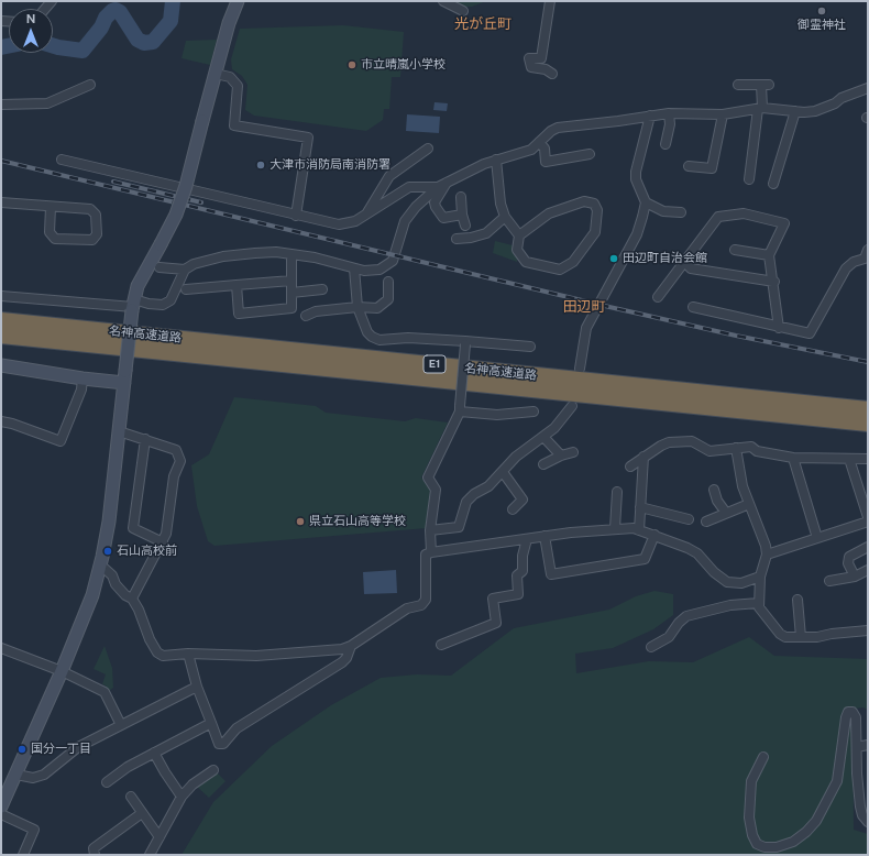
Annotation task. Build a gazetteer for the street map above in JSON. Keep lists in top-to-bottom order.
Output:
{
  "streets": {
    "highway": ["名神高速道路", "E1"]
  },
  "districts": ["光が丘町", "田辺町"],
  "places": [
    "御霊神社",
    "市立晴嵐小学校",
    "大津市消防局南消防署",
    "田辺町自治会館",
    "県立石山高等学校",
    "石山高校前",
    "国分一丁目"
  ],
  "north": "top"
}
